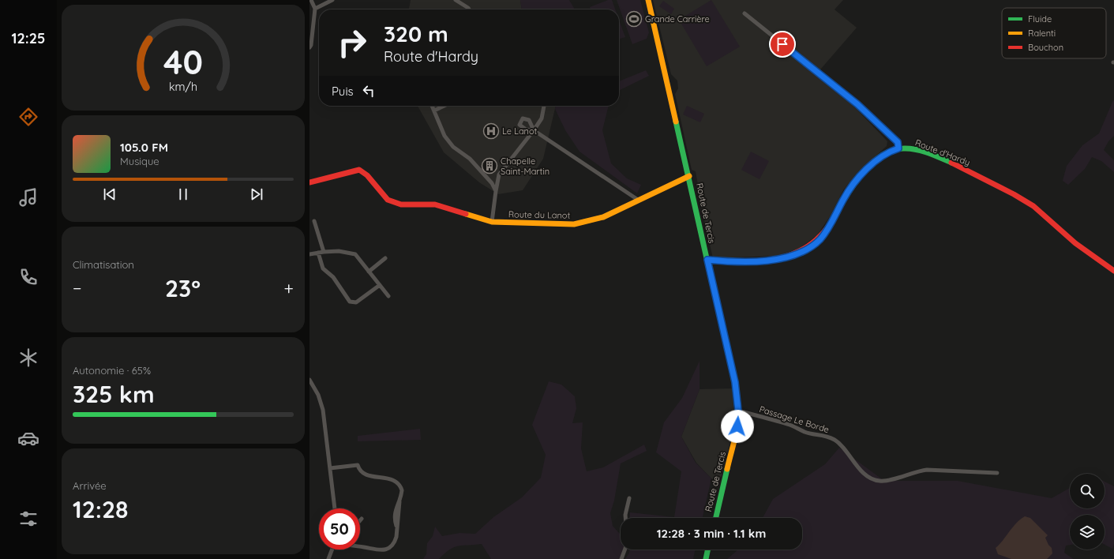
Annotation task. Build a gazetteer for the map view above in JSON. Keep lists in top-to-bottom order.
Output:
{
  "streets": {
    "street": [
      "Route d'Hardy",
      "Route de Tercis",
      "Route du Lanot",
      "Passage Le Borde"
    ]
  },
  "crossings": [
    ["Route de Tercis", "Route du Lanot"],
    ["Route de Tercis", "Passage Le Borde"]
  ],
  "places": {
    "sports": ["Grande Carrière"],
    "hospital": ["Le Lanot"],
    "building": ["Chapelle Saint-Martin"]
  },
  "legend": ["Fluide", "Ralenti", "Bouchon"],
  "page": {
    "tabs": "12:25",
    "turn": ["320 m", "Route d'Hardy"],
    "then": "Puis",
    "song": ["105.0 FM", "Musique"],
    "tile": [
      "Climatisation",
      ["Autonomie · 65%", "325 km"],
      ["Arrivée", "12:28"]
    ],
    "heat": ["−", "23°", "+"],
    "limit": "50",
    "trip": "12:28 · 3 min · 1.1 km",
    "gauge": ["40", "km/h"]
  }
}
